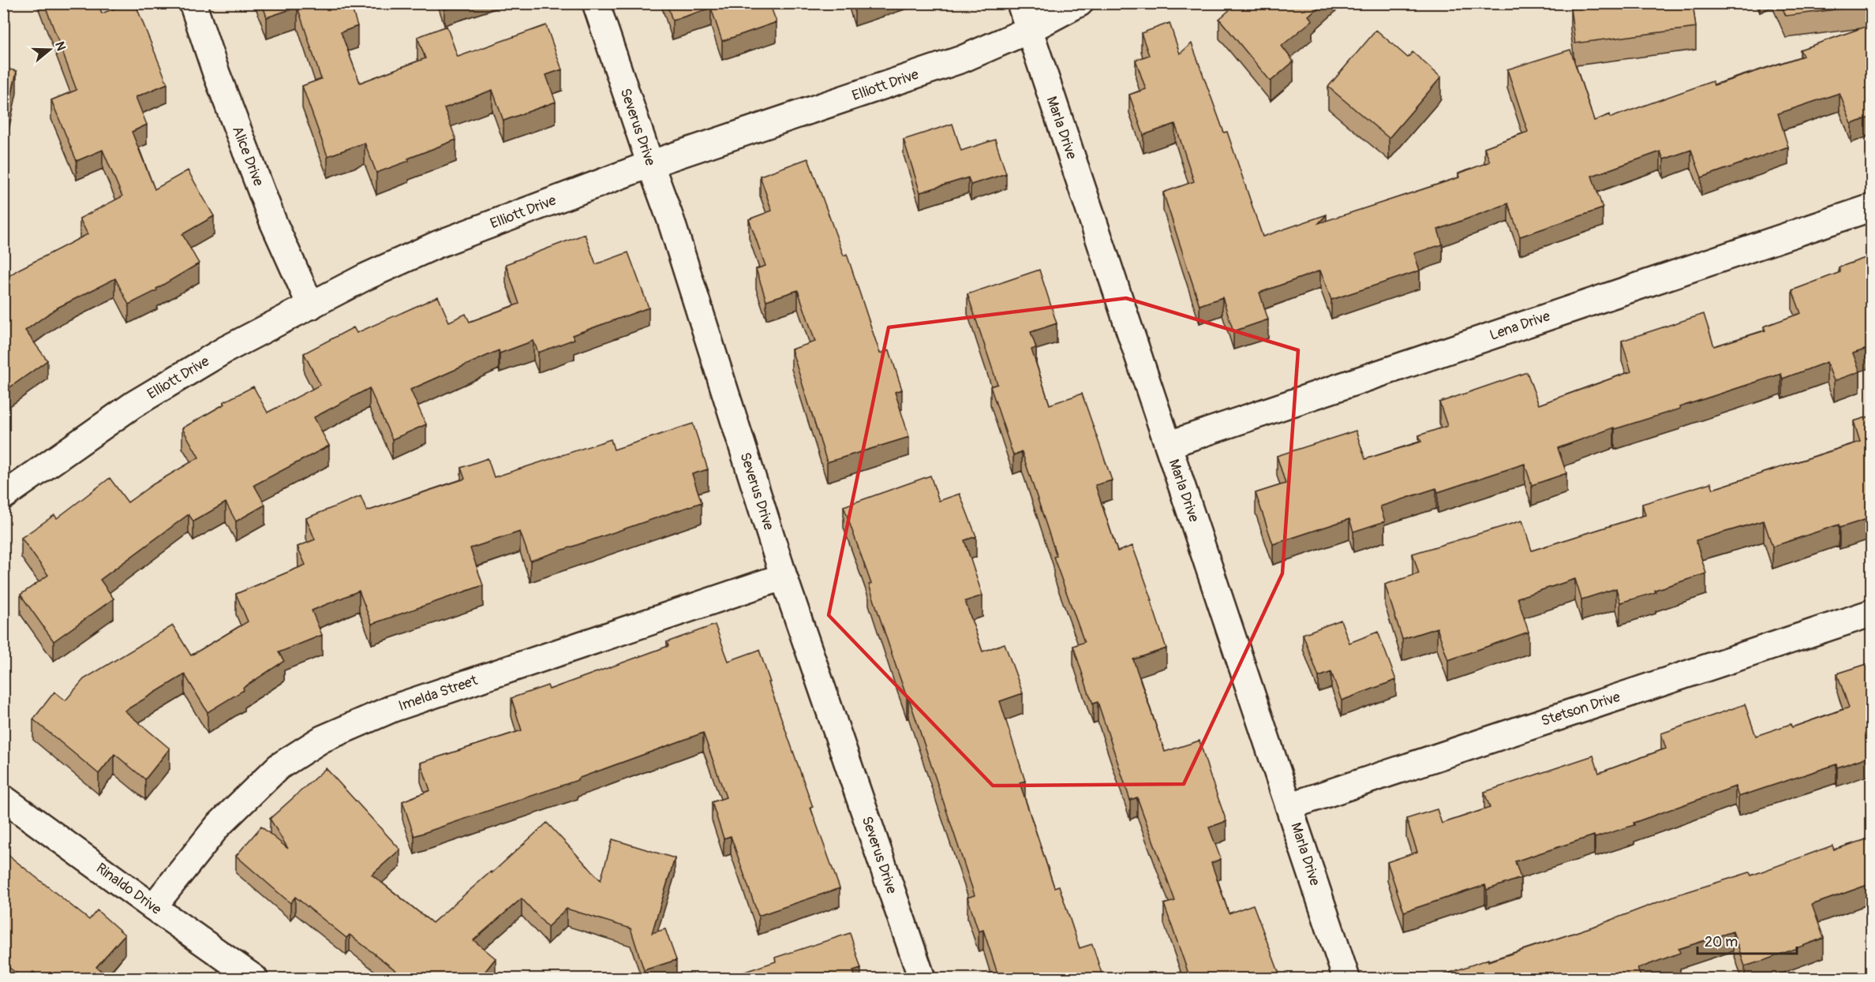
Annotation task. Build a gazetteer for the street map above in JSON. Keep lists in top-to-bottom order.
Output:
{
  "streets": {
    "street": [
      "Elliott Drive",
      "Severus Drive",
      "Marla Drive",
      "Alice Drive",
      "Lena Drive",
      "Imelda Street",
      "Stetson Drive",
      "Rinaldo Drive"
    ]
  },
  "crossings": [
    ["Elliott Drive", "Severus Drive"],
    ["Elliott Drive", "Marla Drive"],
    ["Elliott Drive", "Alice Drive"],
    ["Severus Drive", "Imelda Street"],
    ["Marla Drive", "Lena Drive"],
    ["Marla Drive", "Stetson Drive"],
    ["Imelda Street", "Rinaldo Drive"]
  ],
  "scale_bar": "20 m",
  "north": "right"
}
